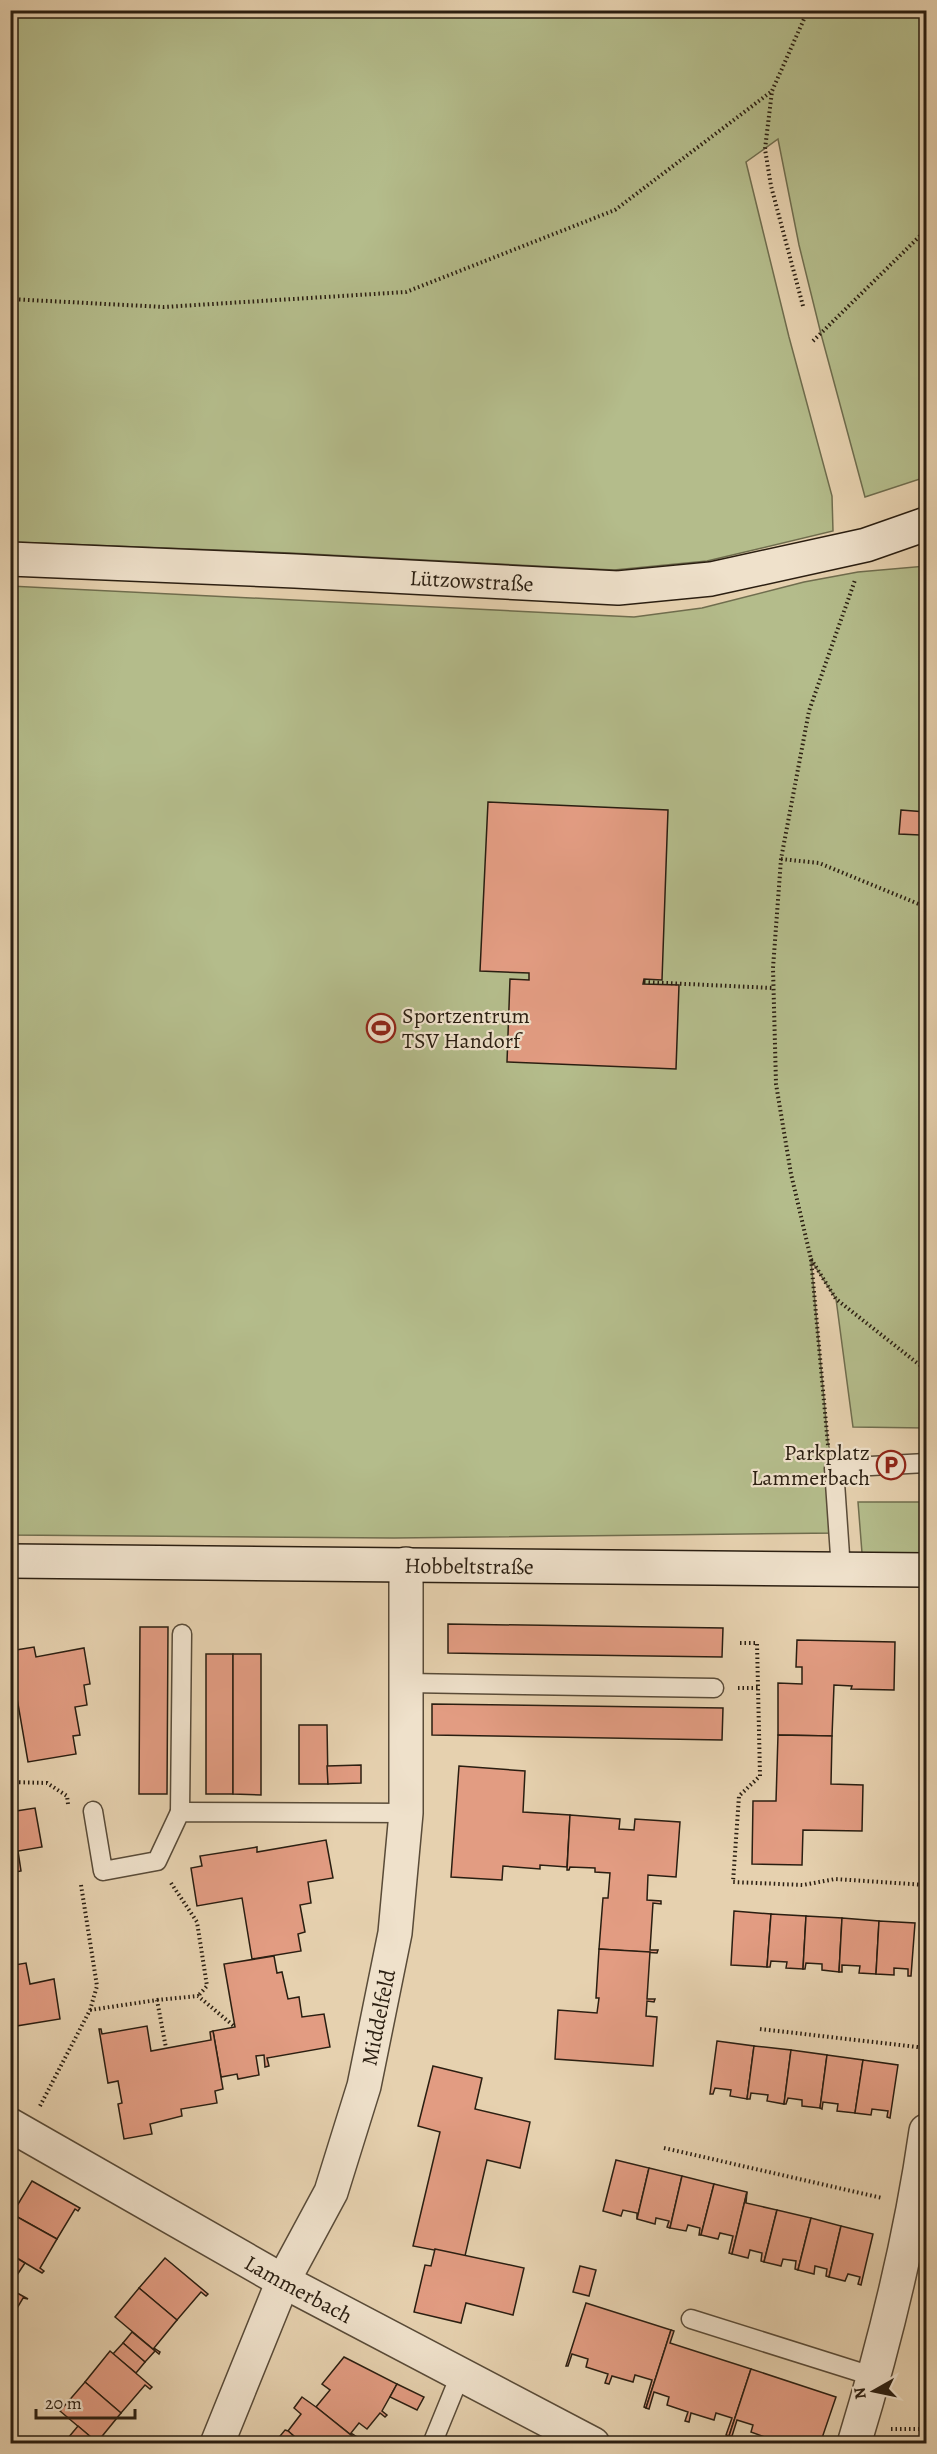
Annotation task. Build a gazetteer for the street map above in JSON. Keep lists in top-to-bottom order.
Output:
{
  "streets": {
    "street": [
      "Lützowstraße",
      "Hobbeltstraße",
      "Middelfeld",
      "Lammerbach"
    ]
  },
  "crossings": [
    ["Hobbeltstraße", "Middelfeld"],
    ["Middelfeld", "Lammerbach"]
  ],
  "places": {
    "sports": ["Sportzentrum TSV Handorf"],
    "parking": ["Parkplatz Lammerbach"]
  },
  "scale_bar": "20 m",
  "north": "left"
}
